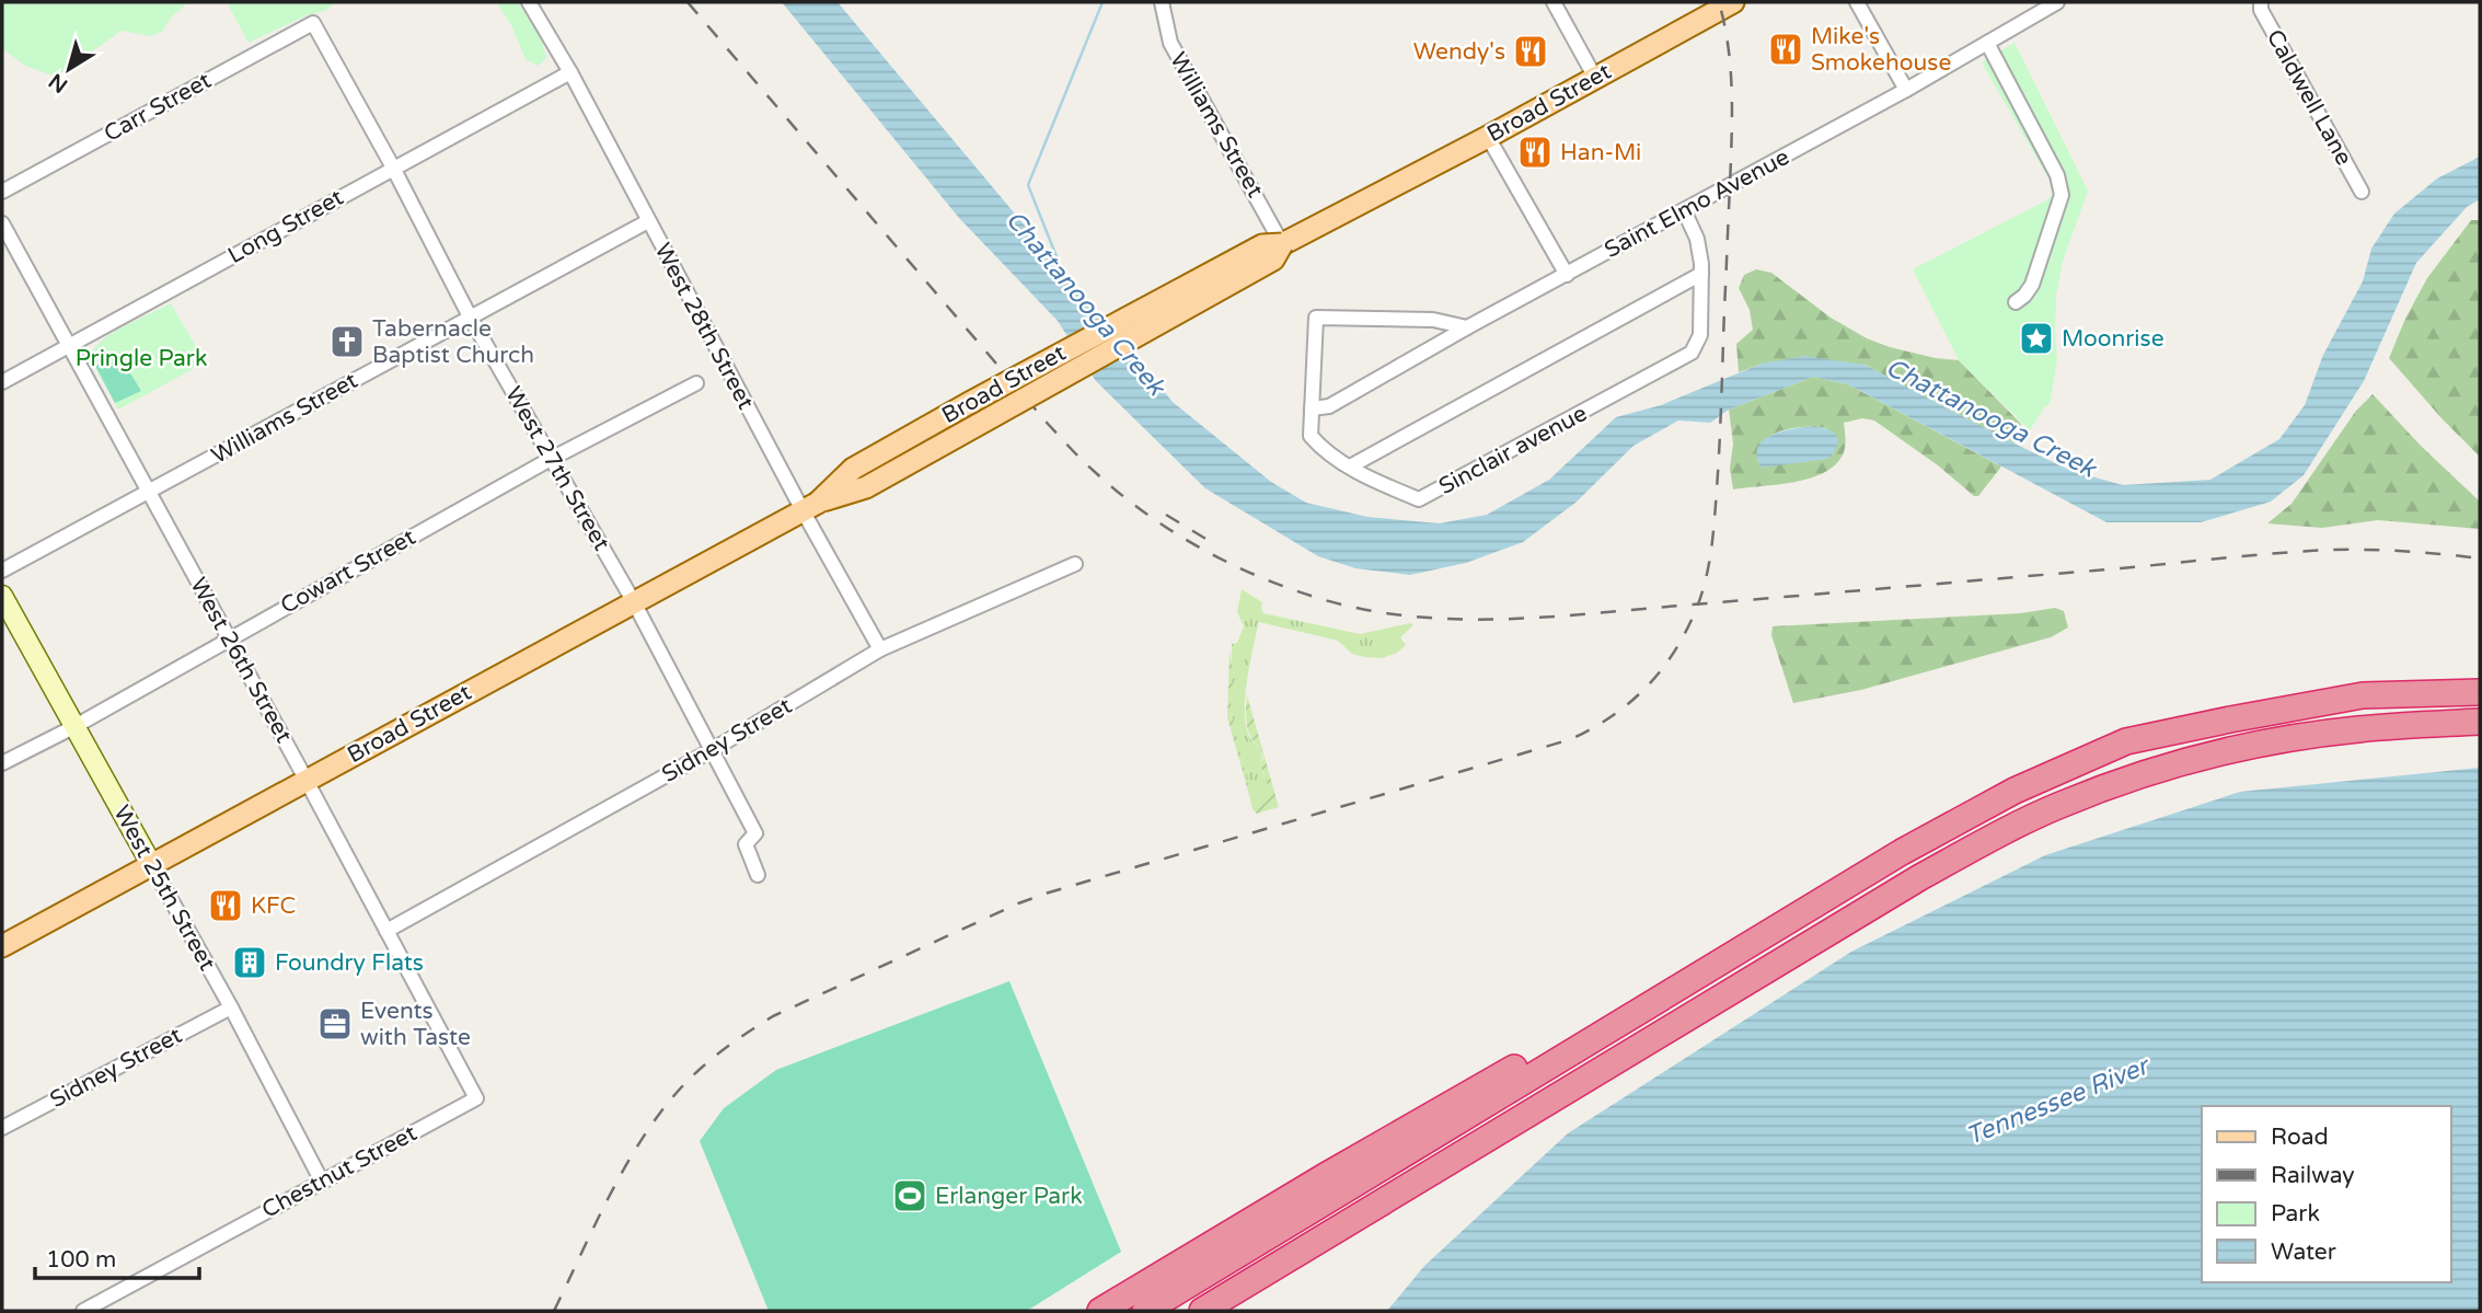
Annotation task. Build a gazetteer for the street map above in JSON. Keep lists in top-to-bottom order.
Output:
{
  "streets": {
    "main road": ["Broad Street"],
    "street": [
      "Caldwell Lane",
      "Carr Street",
      "Williams Street",
      "Saint Elmo Avenue",
      "Long Street",
      "West 28th Street",
      "Sinclair avenue",
      "West 27th Street",
      "Cowart Street",
      "West 26th Street",
      "Sidney Street",
      "West 25th Street",
      "Chestnut Street"
    ]
  },
  "crossings": [
    ["Broad Street", "Williams Street"],
    ["Broad Street", "West 28th Street"],
    ["Broad Street", "West 27th Street"],
    ["Broad Street", "West 26th Street"],
    ["Broad Street", "West 25th Street"],
    ["Carr Street", "West 27th Street"],
    ["Williams Street", "West 28th Street"],
    ["Williams Street", "West 27th Street"],
    ["Williams Street", "West 26th Street"],
    ["Saint Elmo Avenue", "Sinclair avenue"],
    ["Long Street", "West 28th Street"],
    ["Long Street", "West 27th Street"],
    ["Long Street", "West 26th Street"],
    ["West 28th Street", "Sidney Street"],
    ["West 27th Street", "Cowart Street"],
    ["West 27th Street", "Sidney Street"],
    ["Cowart Street", "West 26th Street"],
    ["Cowart Street", "West 25th Street"],
    ["West 26th Street", "Sidney Street"],
    ["West 26th Street", "Chestnut Street"],
    ["Sidney Street", "West 25th Street"],
    ["West 25th Street", "Chestnut Street"]
  ],
  "water": ["Chattanooga Creek", "Tennessee River"],
  "parks": ["Pringle Park"],
  "places": {
    "restaurant": [
      "Mike's Smokehouse",
      "Wendy's",
      "Han-Mi",
      "KFC"
    ],
    "place": ["Moonrise"],
    "church": ["Tabernacle Baptist Church"],
    "building": ["Foundry Flats"],
    "office": ["Events with Taste"],
    "sports": ["Erlanger Park"]
  },
  "legend": [
    "Road",
    "Railway",
    "Park",
    "Water"
  ],
  "scale_bar": "100 m",
  "north": "bottom left"
}
